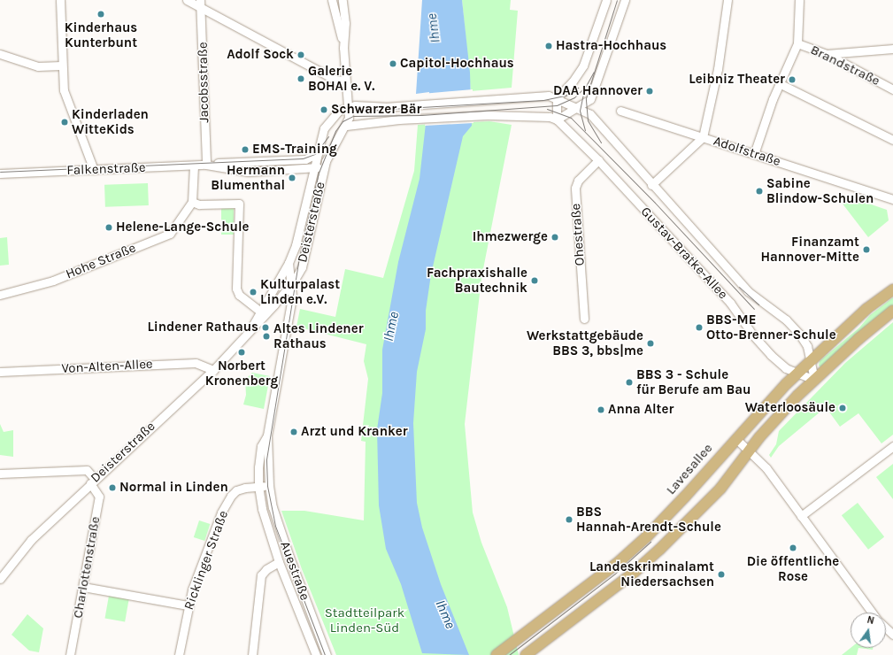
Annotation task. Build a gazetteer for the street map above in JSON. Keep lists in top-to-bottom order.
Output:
{
  "streets": {
    "main road": ["Lavesallee"],
    "street": [
      "Brandstraße",
      "Jacobsstraße",
      "Adolfstraße",
      "Falkenstraße",
      "Deisterstraße",
      "Ohestraße",
      "Gustav-Bratke-Allee",
      "Hohe Straße",
      "Von-Alten-Allee",
      "Ricklinger Straße",
      "Charlottenstraße",
      "Auestraße"
    ]
  },
  "crossings": [
    ["Jacobsstraße", "Falkenstraße"],
    ["Falkenstraße", "Deisterstraße"],
    ["Deisterstraße", "Von-Alten-Allee"],
    ["Deisterstraße", "Charlottenstraße"],
    ["Ohestraße", "Gustav-Bratke-Allee"],
    ["Gustav-Bratke-Allee", "Lavesallee"],
    ["Ricklinger Straße", "Auestraße"]
  ],
  "water": ["Ihme"],
  "parks": ["Stadtteilpark Linden-Süd"],
  "places": [
    "Kinderhaus Kunterbunt",
    "Hastra-Hochhaus",
    "Adolf Sock",
    "Capitol-Hochhaus",
    "Galerie BOHAI e. V.",
    "Leibniz Theater",
    "DAA Hannover",
    "Schwarzer Bär",
    "Kinderladen WitteKids",
    "EMS-Training",
    "Hermann Blumenthal",
    "Sabine Blindow-Schulen",
    "Helene-Lange-Schule",
    "Ihmezwerge",
    "Finanzamt Hannover-Mitte",
    "Fachpraxishalle Bautechnik",
    "Kulturpalast Linden e.V.",
    "Lindener Rathaus",
    "BBS-ME Otto-Brenner-Schule",
    "Altes Lindener Rathaus",
    "Werkstattgebäude BBS 3, bbs|me",
    "Norbert Kronenberg",
    "BBS 3 - Schule für Berufe am Bau",
    "Waterloosäule",
    "Anna Alter",
    "Arzt und Kranker",
    "Normal in Linden",
    "BBS Hannah-Arendt-Schule",
    "Die öffentliche Rose",
    "Landeskriminalamt Niedersachsen"
  ],
  "north": "top"
}
